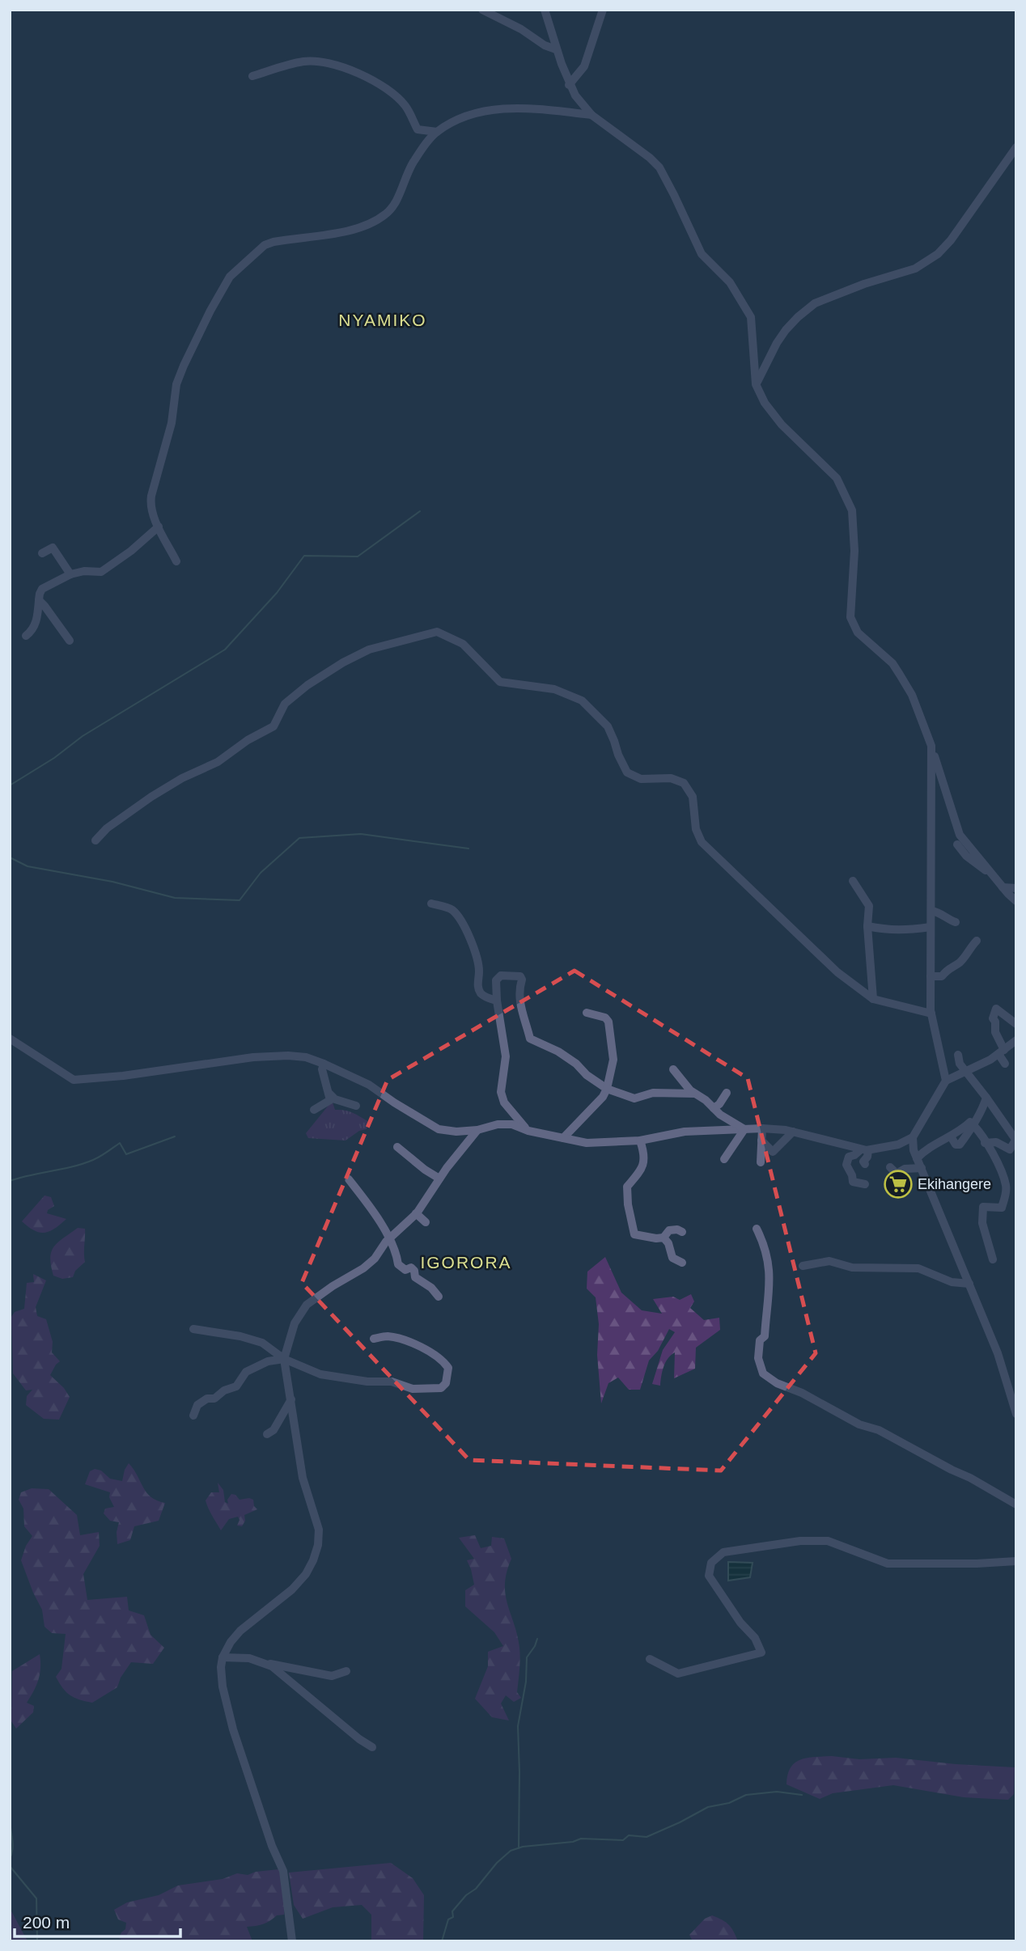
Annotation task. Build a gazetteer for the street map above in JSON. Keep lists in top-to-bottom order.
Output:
{
  "districts": ["NYAMIKO", "IGORORA"],
  "places": {
    "supermarket": ["Ekihangere"]
  },
  "scale_bar": "200 m"
}
